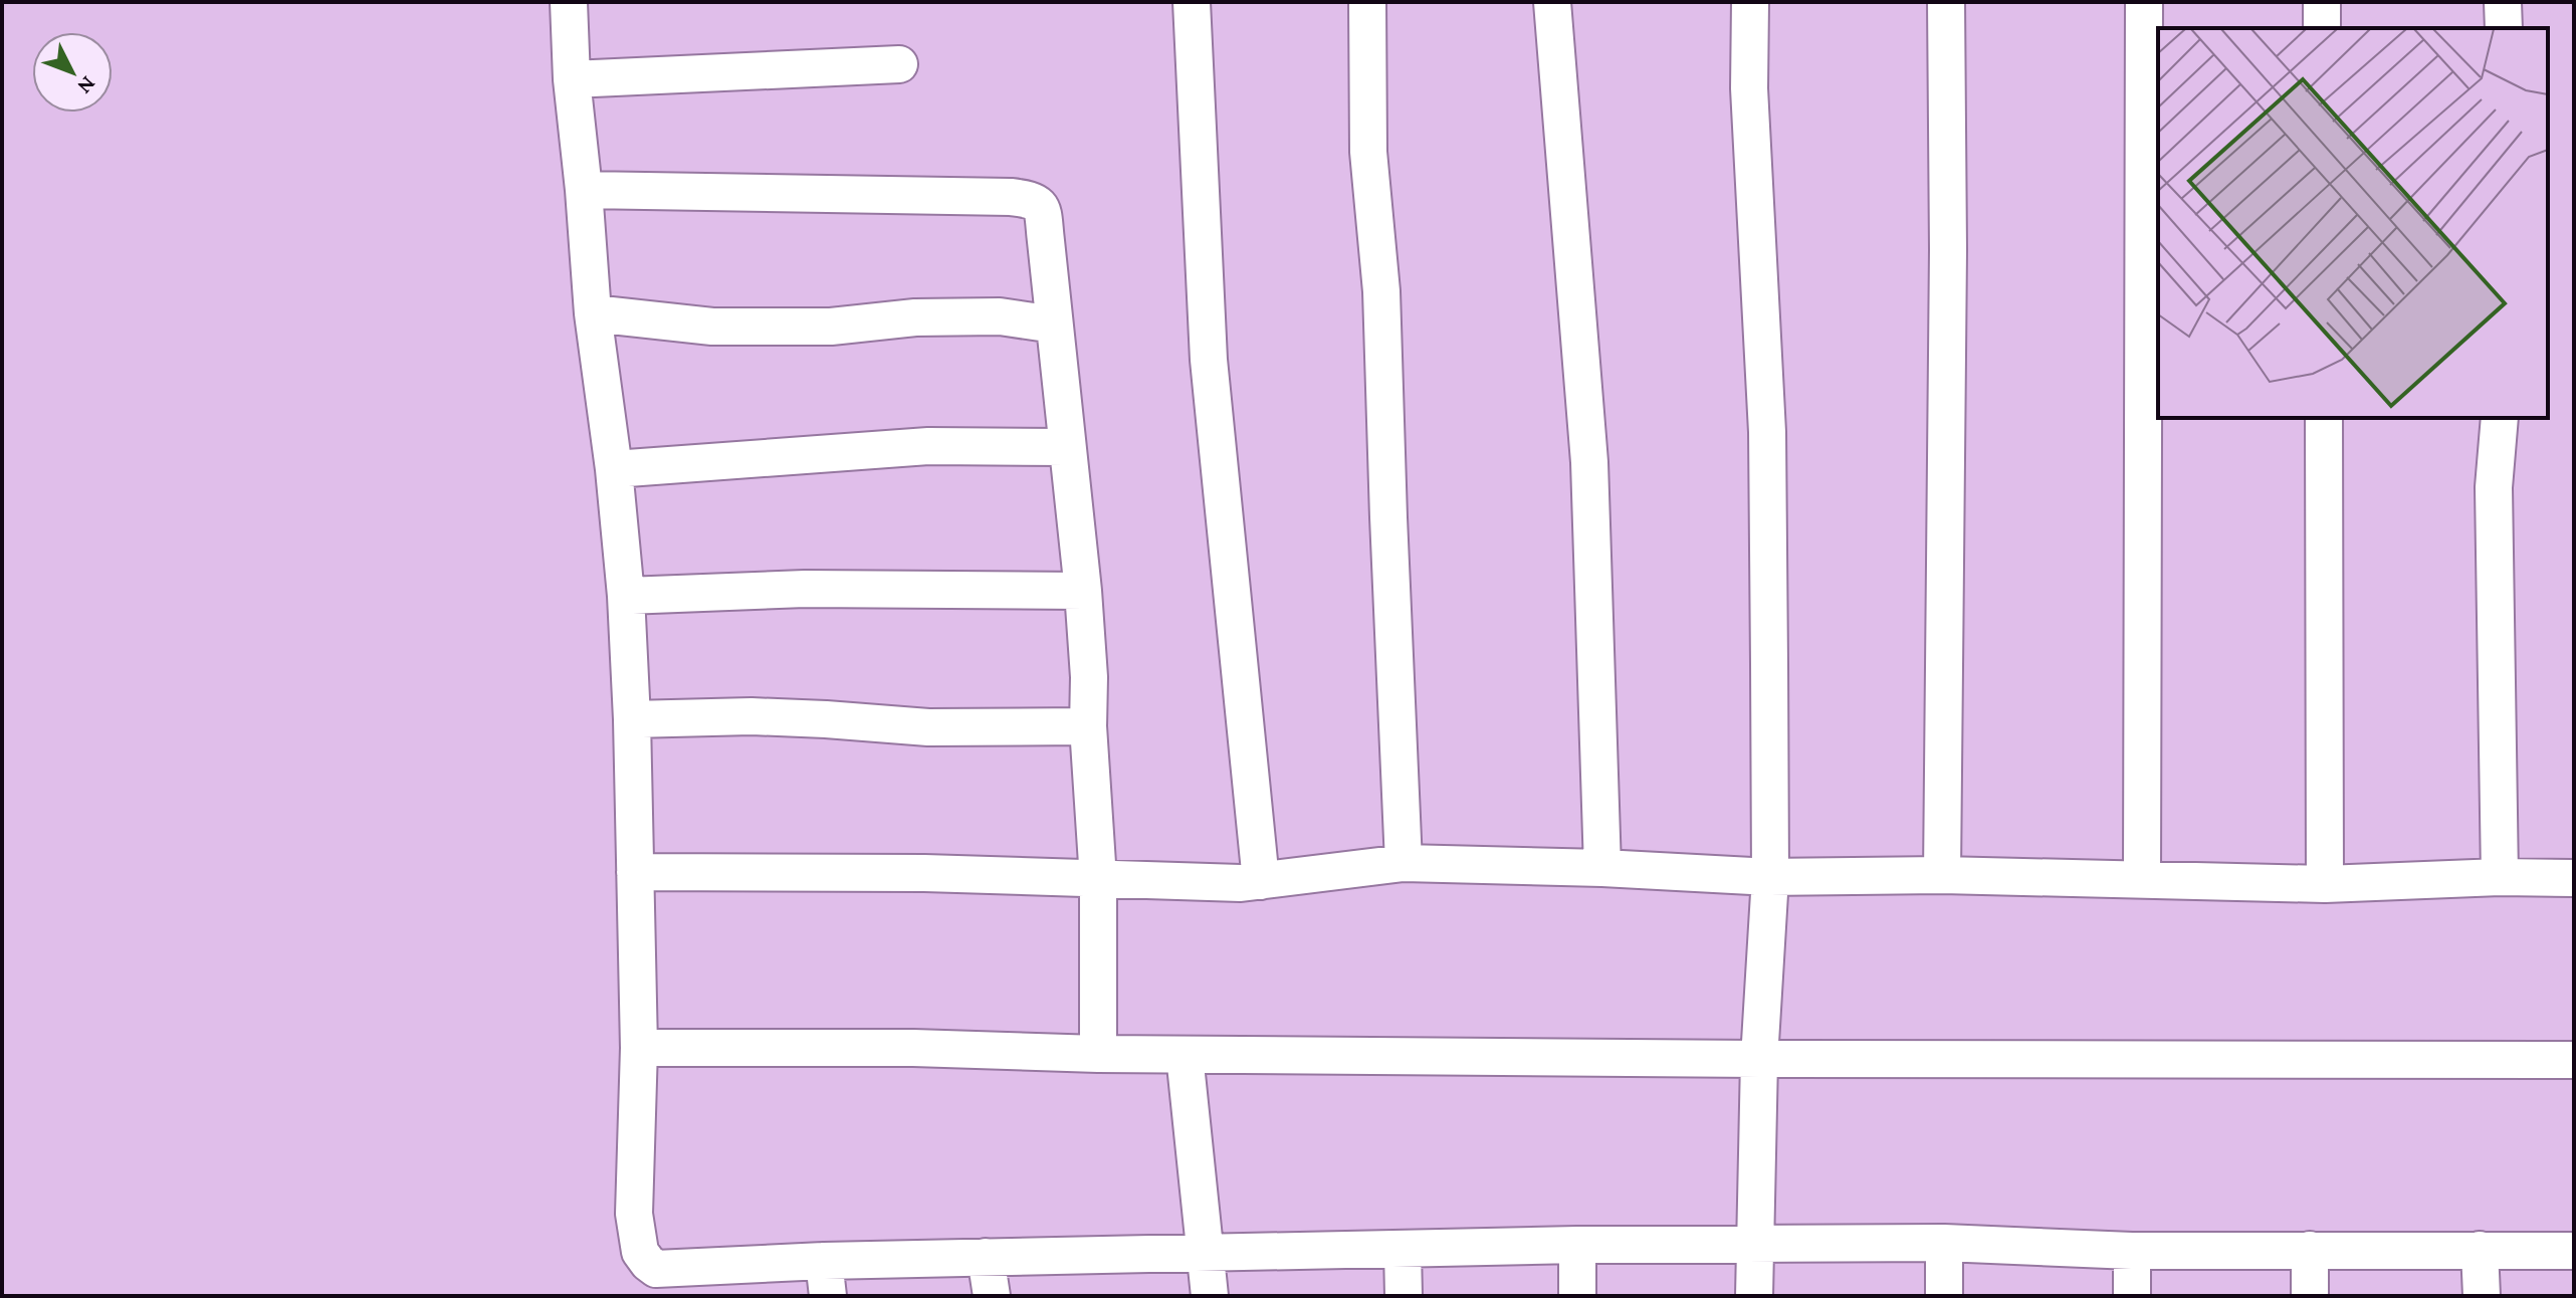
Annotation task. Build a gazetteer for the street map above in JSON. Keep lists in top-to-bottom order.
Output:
{
  "north": "bottom right"
}
